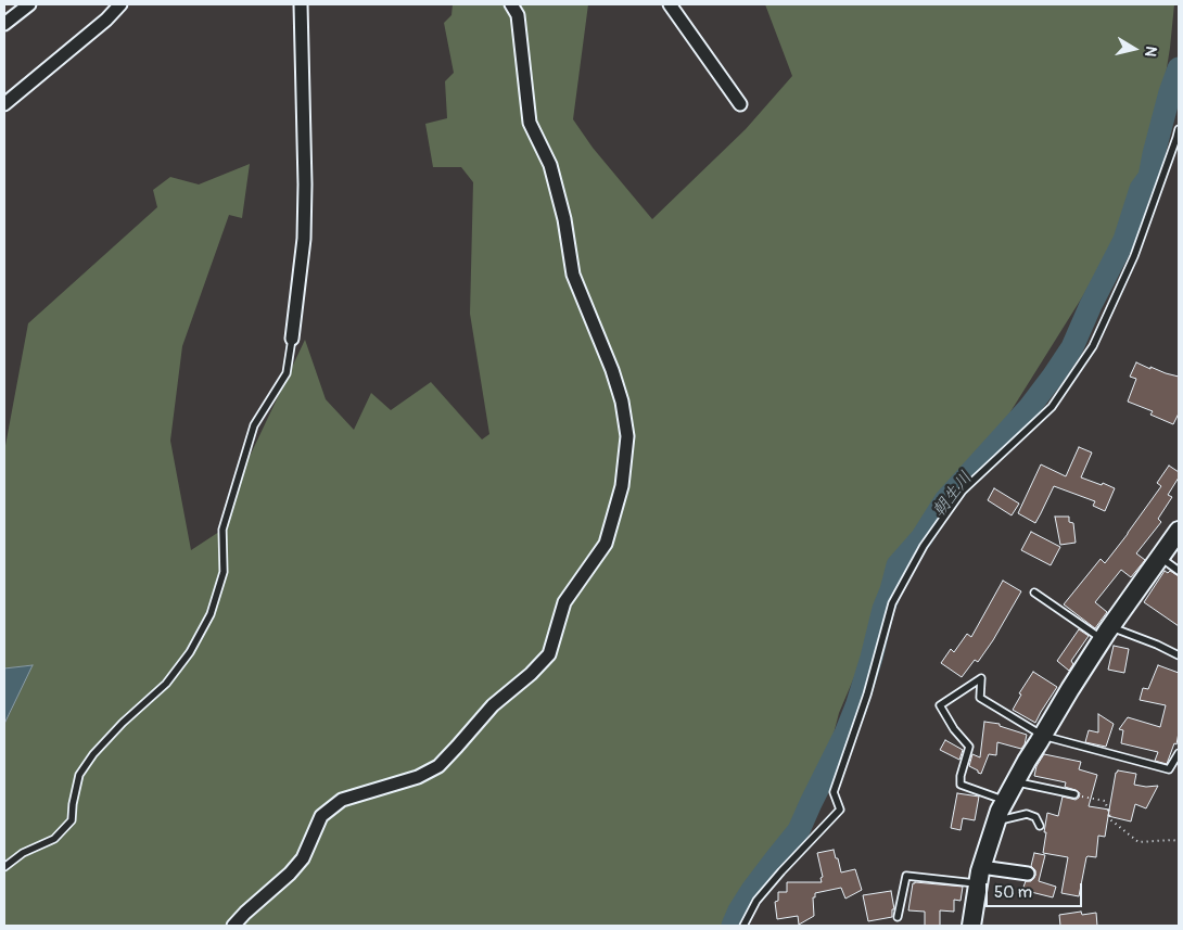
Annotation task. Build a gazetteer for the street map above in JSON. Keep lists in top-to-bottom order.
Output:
{
  "water": ["朝生川"],
  "scale_bar": "50 m",
  "north": "right"
}
